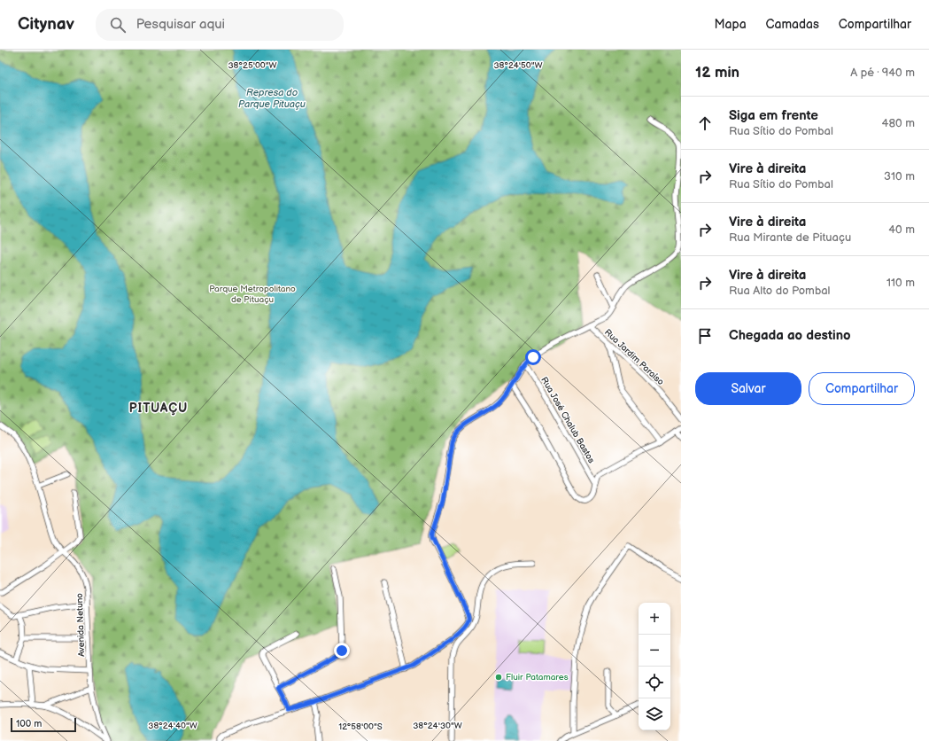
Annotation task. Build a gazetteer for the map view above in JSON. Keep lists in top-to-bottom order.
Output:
{
  "streets": {
    "street": ["Rua Jardim Paraíso", "Rua José Chalub Bastos", "Avenida Netuno"]
  },
  "districts": ["PITUAÇU"],
  "water": ["Represa do Parque Pituaçu"],
  "parks": ["Parque Metropolitano de Pituaçu"],
  "places": ["Fluir Patamares"],
  "scale_bar": "100 m",
  "page": {
    "header": "Citynav",
    "search": "Pesquisar aqui",
    "nav": ["Mapa", "Camadas", "Compartilhar"],
    "heading": ["12 min", "A pé · 940 m"],
    "list": [
      ["Siga em frente", "Rua Sítio do Pombal", "480 m"],
      ["Vire à direita", "Rua Sítio do Pombal", "310 m"],
      ["Vire à direita", "Rua Mirante de Pituaçu", "40 m"],
      ["Vire à direita", "Rua Alto do Pombal", "110 m"],
      "Chegada ao destino"
    ],
    "buttons": ["Salvar", "Compartilhar"],
    "map_buttons": ["+", "−"],
    "scale": "100 m"
  },
  "coordinates": [
    "38°25'00\"W",
    "38°24'50\"W",
    "38°24'40\"W",
    "38°24'30\"W",
    "12°58'00\"S"
  ]
}
